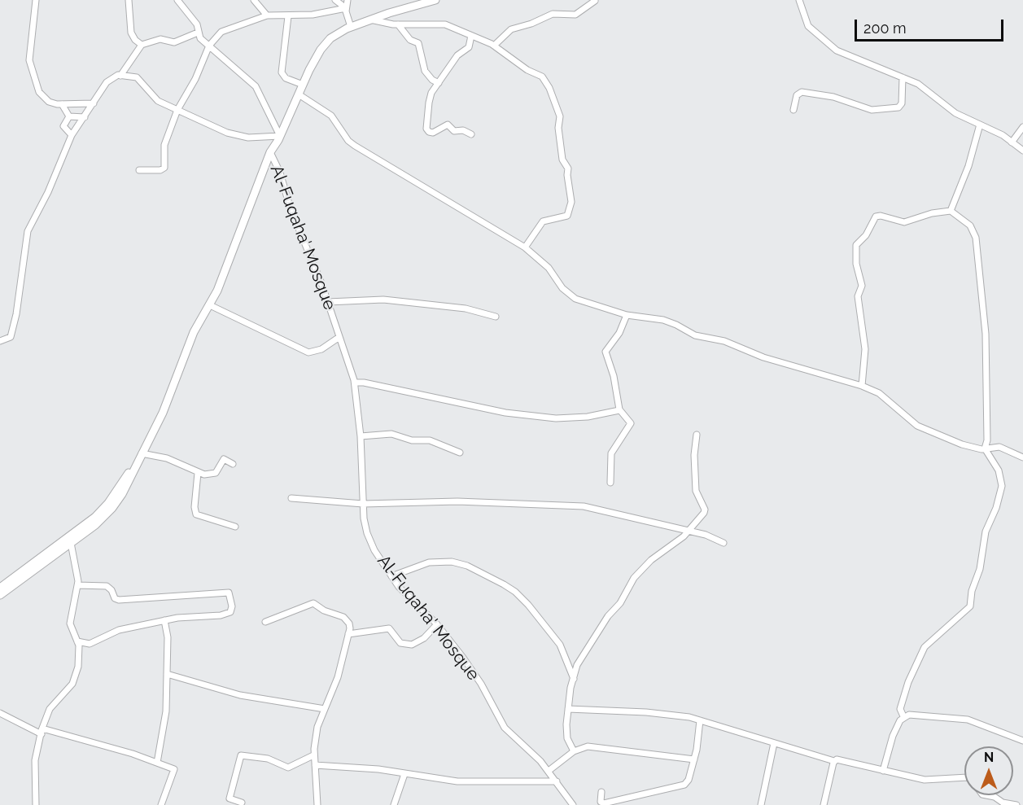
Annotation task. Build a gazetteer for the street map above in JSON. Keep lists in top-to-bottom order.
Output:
{
  "streets": {
    "street": ["Al-Fuqaha' Mosque"]
  },
  "scale_bar": "200 m",
  "north": "top"
}
